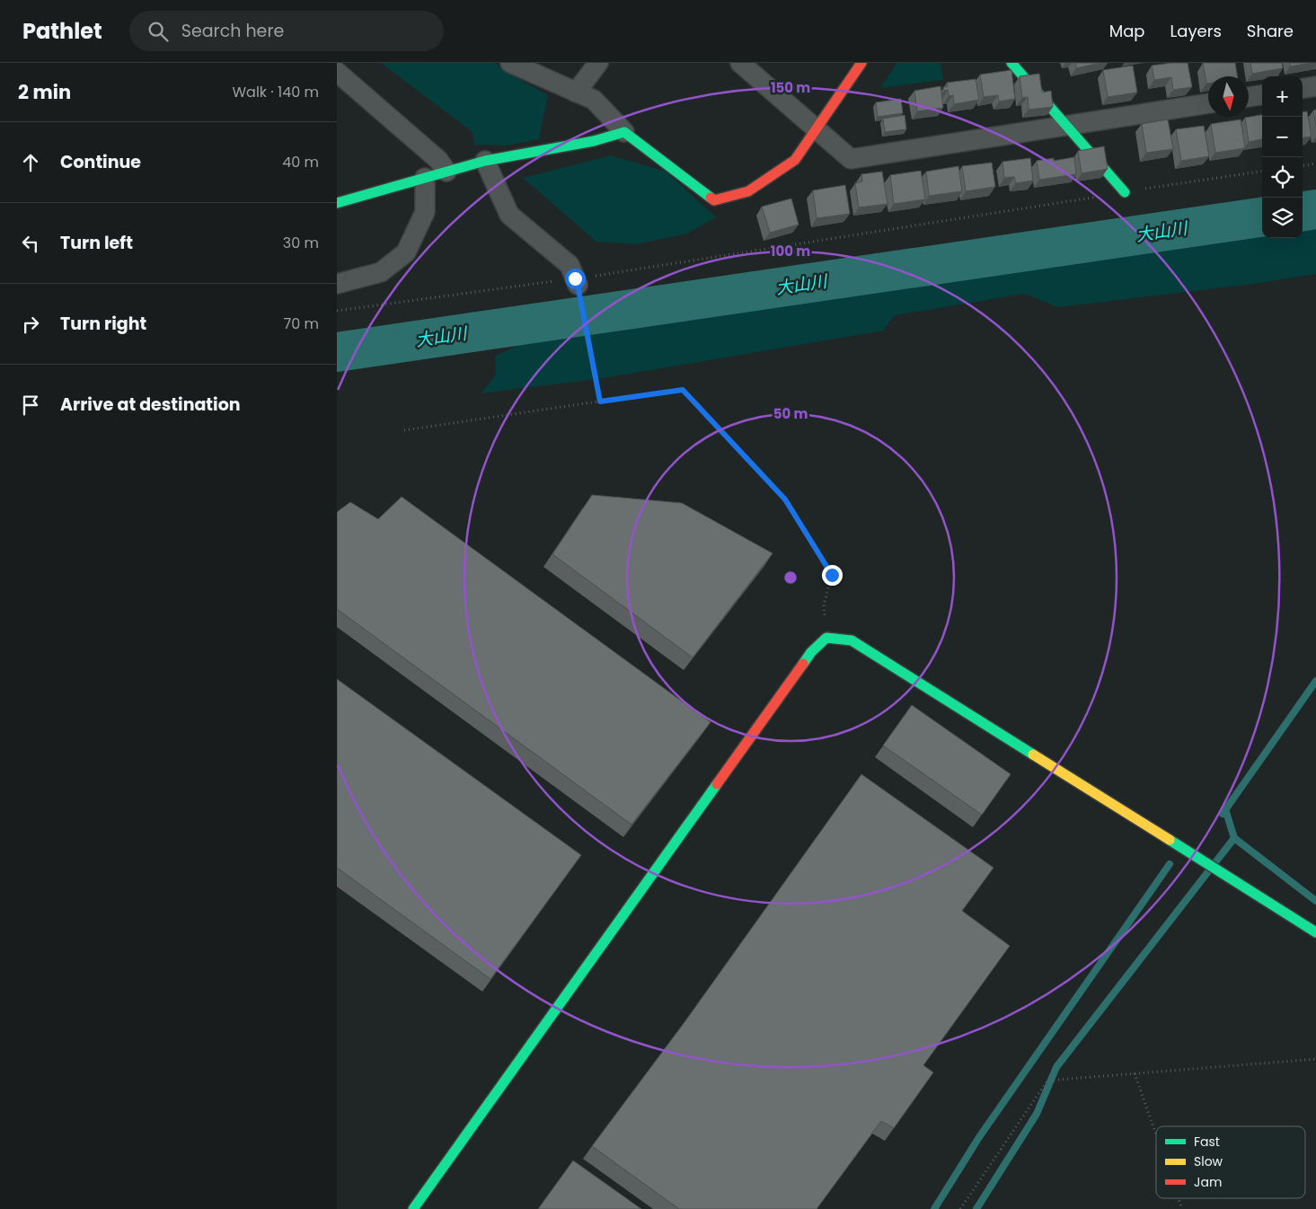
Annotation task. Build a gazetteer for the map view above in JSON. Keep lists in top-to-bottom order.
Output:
{
  "water": ["大山川"],
  "legend": ["Fast", "Slow", "Jam"],
  "north": "bottom",
  "page": {
    "header": "Pathlet",
    "search": "Search here",
    "nav": ["Map", "Layers", "Share"],
    "heading": ["2 min", "Walk · 140 m"],
    "map_buttons": ["+", "−"],
    "list": [
      ["Continue", "40 m"],
      ["Turn left", "30 m"],
      ["Turn right", "70 m"],
      "Arrive at destination"
    ]
  },
  "rings": ["150 m", "100 m", "50 m"]
}
